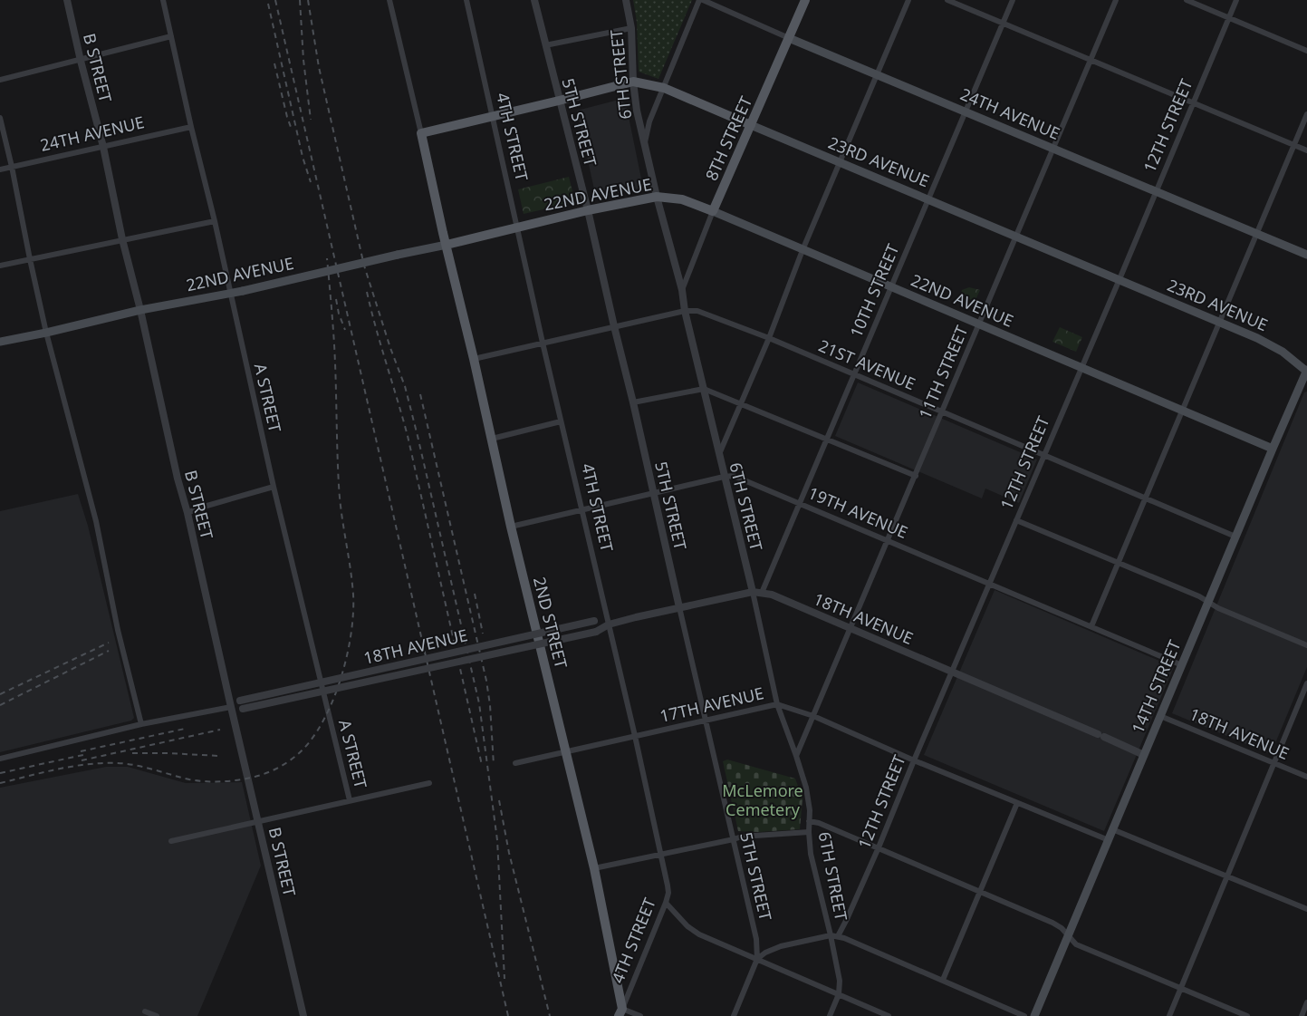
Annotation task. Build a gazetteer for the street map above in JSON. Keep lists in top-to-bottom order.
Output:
{
  "streets": {
    "main road": [
      "24TH AVENUE",
      "8TH STREET",
      "23RD AVENUE",
      "22ND AVENUE",
      "2ND STREET",
      "14TH STREET"
    ],
    "street": [
      "B STREET",
      "6TH STREET",
      "5TH STREET",
      "12TH STREET",
      "4TH STREET",
      "10TH STREET",
      "21ST AVENUE",
      "11TH STREET",
      "A STREET",
      "19TH AVENUE",
      "18TH AVENUE",
      "17TH AVENUE"
    ]
  },
  "crossings": [
    ["B STREET", "24TH AVENUE"],
    ["B STREET", "22ND AVENUE"],
    ["B STREET", "18TH AVENUE"],
    ["6TH STREET", "8TH STREET"],
    ["6TH STREET", "23RD AVENUE"],
    ["6TH STREET", "22ND AVENUE"],
    ["6TH STREET", "21ST AVENUE"],
    ["6TH STREET", "11TH STREET"],
    ["6TH STREET", "19TH AVENUE"],
    ["6TH STREET", "18TH AVENUE"],
    ["6TH STREET", "17TH AVENUE"],
    ["24TH AVENUE", "12TH STREET"],
    ["24TH AVENUE", "8TH STREET"],
    ["24TH AVENUE", "10TH STREET"],
    ["24TH AVENUE", "11TH STREET"],
    ["24TH AVENUE", "A STREET"],
    ["5TH STREET", "23RD AVENUE"],
    ["5TH STREET", "22ND AVENUE"],
    ["5TH STREET", "21ST AVENUE"],
    ["5TH STREET", "19TH AVENUE"],
    ["5TH STREET", "18TH AVENUE"],
    ["5TH STREET", "17TH AVENUE"],
    ["12TH STREET", "23RD AVENUE"],
    ["12TH STREET", "22ND AVENUE"],
    ["12TH STREET", "21ST AVENUE"],
    ["12TH STREET", "19TH AVENUE"],
    ["12TH STREET", "18TH AVENUE"],
    ["12TH STREET", "17TH AVENUE"],
    ["4TH STREET", "23RD AVENUE"],
    ["4TH STREET", "22ND AVENUE"],
    ["4TH STREET", "21ST AVENUE"],
    ["4TH STREET", "19TH AVENUE"],
    ["4TH STREET", "18TH AVENUE"],
    ["4TH STREET", "2ND STREET"],
    ["4TH STREET", "17TH AVENUE"],
    ["8TH STREET", "23RD AVENUE"],
    ["8TH STREET", "22ND AVENUE"],
    ["23RD AVENUE", "10TH STREET"],
    ["23RD AVENUE", "11TH STREET"],
    ["23RD AVENUE", "2ND STREET"],
    ["23RD AVENUE", "14TH STREET"],
    ["22ND AVENUE", "10TH STREET"],
    ["22ND AVENUE", "11TH STREET"],
    ["22ND AVENUE", "A STREET"],
    ["22ND AVENUE", "2ND STREET"],
    ["22ND AVENUE", "14TH STREET"],
    ["10TH STREET", "21ST AVENUE"],
    ["10TH STREET", "19TH AVENUE"],
    ["10TH STREET", "18TH AVENUE"],
    ["21ST AVENUE", "11TH STREET"],
    ["21ST AVENUE", "2ND STREET"],
    ["21ST AVENUE", "14TH STREET"],
    ["11TH STREET", "19TH AVENUE"],
    ["11TH STREET", "18TH AVENUE"],
    ["11TH STREET", "17TH AVENUE"],
    ["19TH AVENUE", "2ND STREET"],
    ["19TH AVENUE", "14TH STREET"],
    ["18TH AVENUE", "14TH STREET"],
    ["2ND STREET", "17TH AVENUE"],
    ["14TH STREET", "17TH AVENUE"]
  ],
  "parks": ["McLemore Cemetery"]
}
